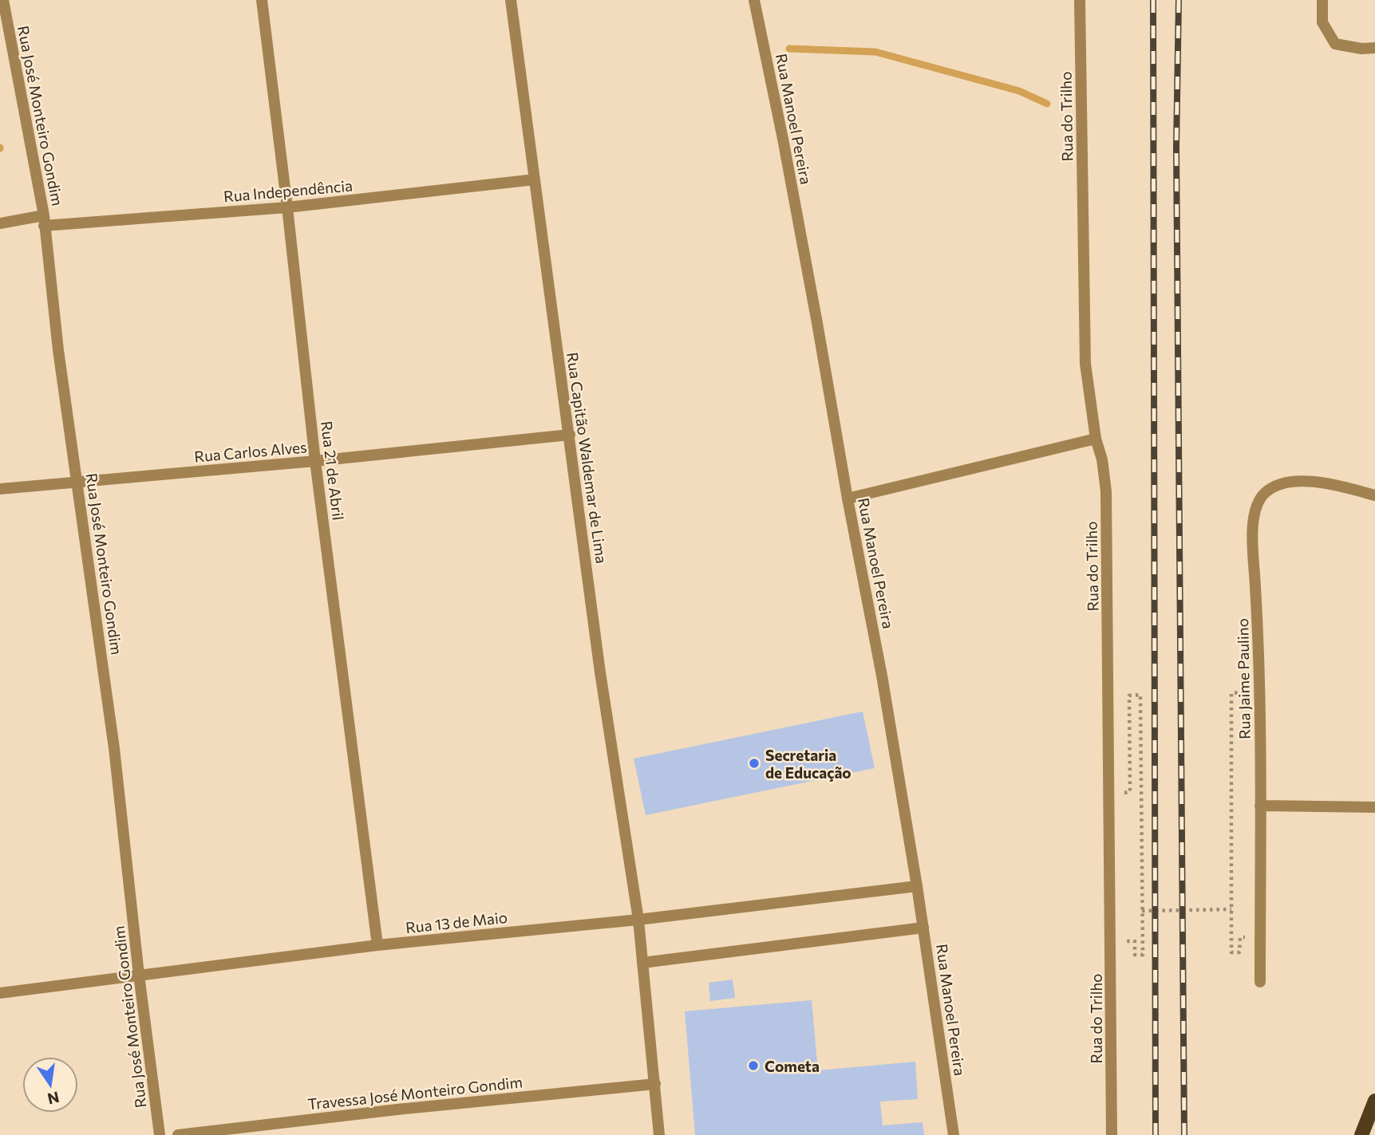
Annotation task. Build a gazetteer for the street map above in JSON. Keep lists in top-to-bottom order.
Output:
{
  "streets": {
    "street": [
      "Rua José Monteiro Gondim",
      "Rua do Trilho",
      "Rua Manoel Pereira",
      "Rua Independência",
      "Rua Carlos Alves",
      "Rua Capitão Waldemar de Lima",
      "Rua 21 de Abril",
      "Rua Jaime Paulino",
      "Rua 13 de Maio",
      "Travessa José Monteiro Gondim"
    ]
  },
  "crossings": [
    ["Rua José Monteiro Gondim", "Rua Independência"],
    ["Rua José Monteiro Gondim", "Rua Carlos Alves"],
    ["Rua José Monteiro Gondim", "Rua 13 de Maio"],
    ["Rua Manoel Pereira", "Rua 13 de Maio"],
    ["Rua Independência", "Rua Capitão Waldemar de Lima"],
    ["Rua Independência", "Rua 21 de Abril"],
    ["Rua Carlos Alves", "Rua Capitão Waldemar de Lima"],
    ["Rua Carlos Alves", "Rua 21 de Abril"],
    ["Rua Capitão Waldemar de Lima", "Rua 13 de Maio"],
    ["Rua Capitão Waldemar de Lima", "Travessa José Monteiro Gondim"],
    ["Rua 21 de Abril", "Rua 13 de Maio"]
  ],
  "places": ["Secretaria de Educação", "Cometa"],
  "north": "bottom"
}
